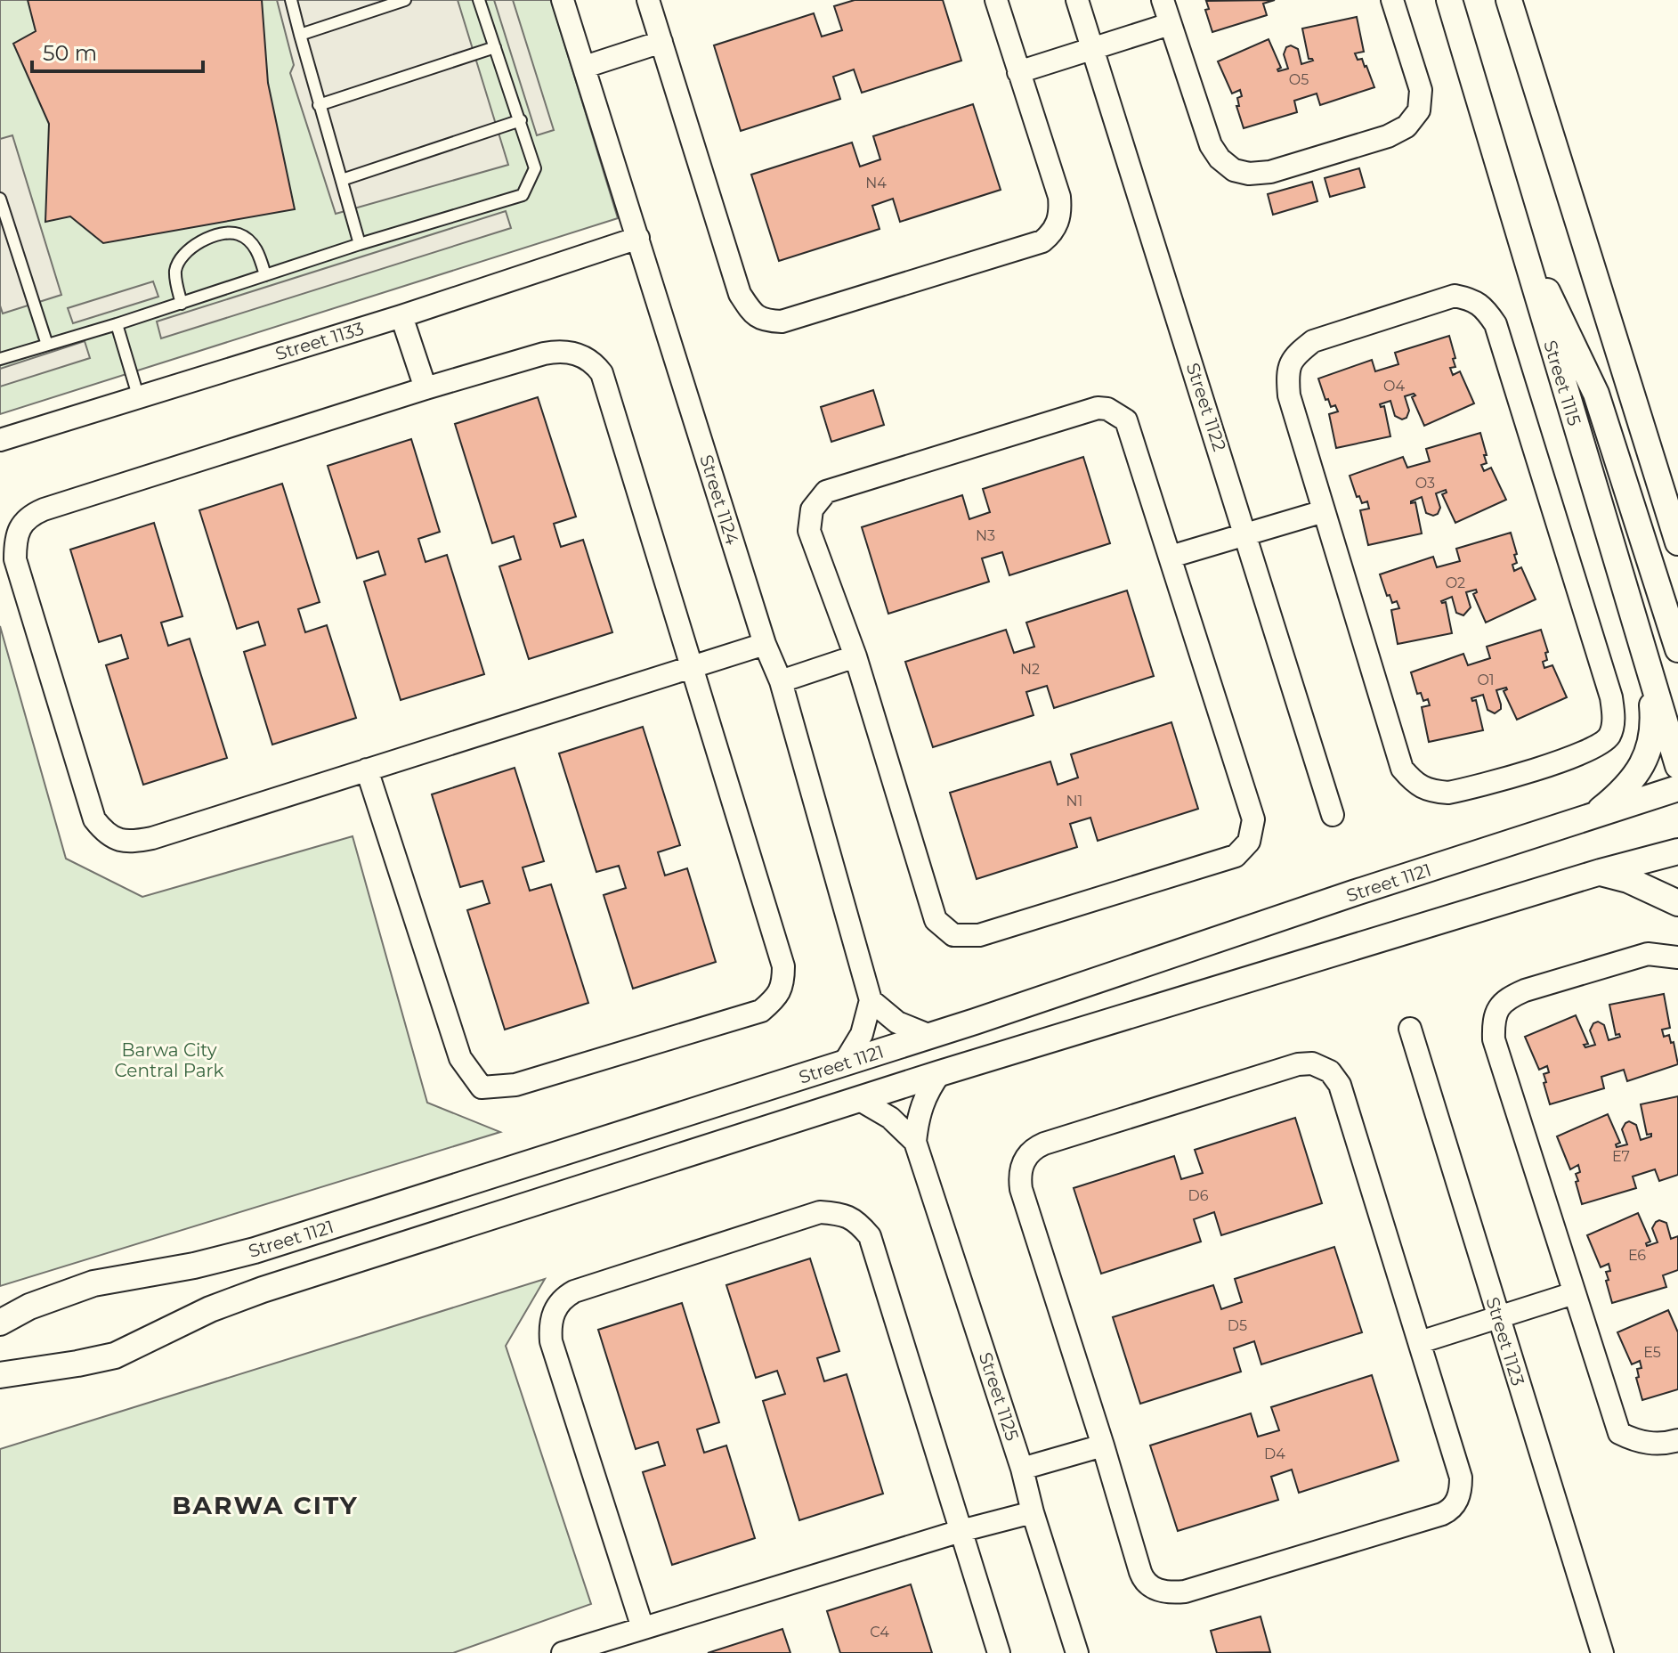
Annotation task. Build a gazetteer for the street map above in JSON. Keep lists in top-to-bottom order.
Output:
{
  "streets": {
    "street": [
      "Street 1133",
      "Street 1115",
      "Street 1122",
      "Street 1124",
      "Street 1121",
      "Street 1123",
      "Street 1125"
    ]
  },
  "crossings": [
    ["Street 1133", "Street 1124"]
  ],
  "districts": ["BARWA CITY"],
  "parks": ["Barwa City Central Park"],
  "house_numbers": [
    "O5",
    "N4",
    "O4",
    "O3",
    "N3",
    "O2",
    "N2",
    "O1",
    "N1",
    "E7",
    "D6",
    "E6",
    "D5",
    "E5",
    "D4",
    "C4"
  ],
  "scale_bar": "50 m"
}
